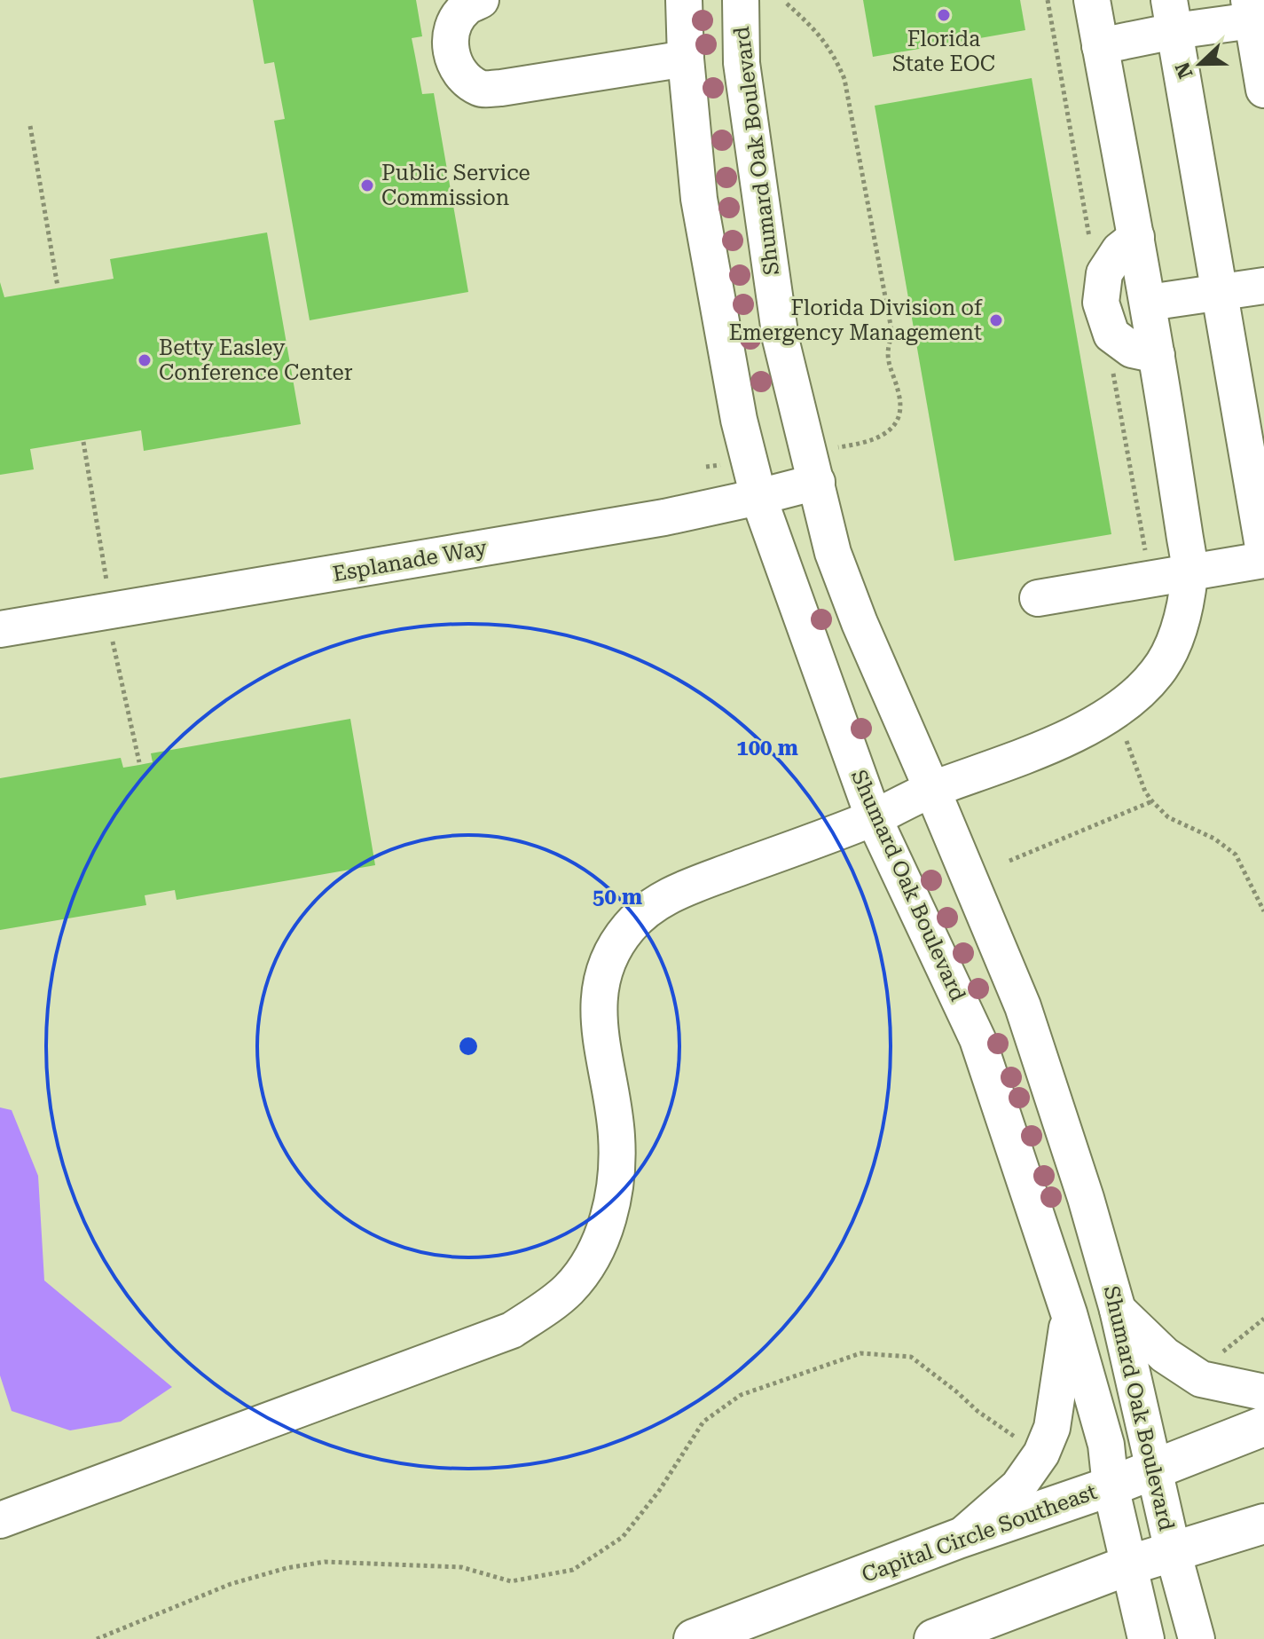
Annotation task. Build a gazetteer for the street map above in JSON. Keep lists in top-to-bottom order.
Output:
{
  "streets": {
    "main road": ["Capital Circle Southeast"],
    "street": ["Shumard Oak Boulevard", "Esplanade Way"]
  },
  "crossings": [
    ["Shumard Oak Boulevard", "Esplanade Way"],
    ["Shumard Oak Boulevard", "Capital Circle Southeast"]
  ],
  "places": [
    "Florida State EOC",
    "Public Service Commission",
    "Florida Division of Emergency Management",
    "Betty Easley Conference Center"
  ],
  "north": "left",
  "rings": ["100 m", "50 m"]
}
